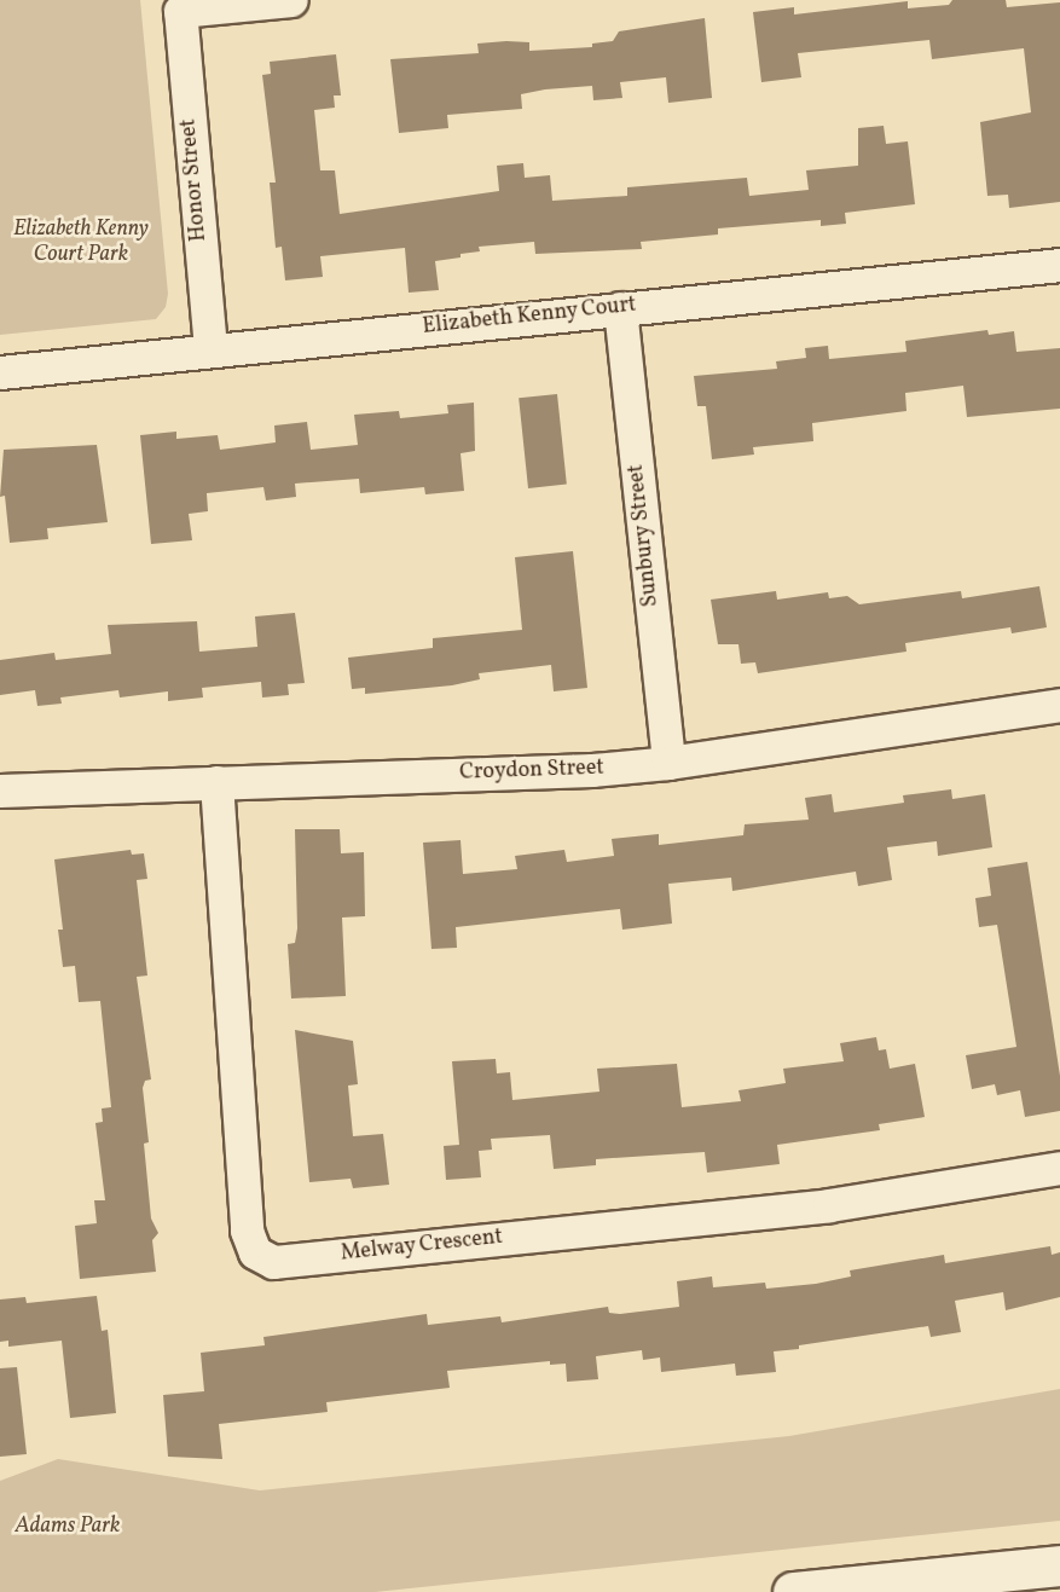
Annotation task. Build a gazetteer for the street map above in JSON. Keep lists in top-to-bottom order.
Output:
{
  "streets": {
    "street": [
      "Honor Street",
      "Elizabeth Kenny Court",
      "Sunbury Street",
      "Croydon Street",
      "Melway Crescent"
    ]
  },
  "crossings": [
    ["Honor Street", "Elizabeth Kenny Court"],
    ["Elizabeth Kenny Court", "Sunbury Street"],
    ["Sunbury Street", "Croydon Street"],
    ["Croydon Street", "Melway Crescent"]
  ],
  "parks": ["Elizabeth Kenny Court Park", "Adams Park"]
}
